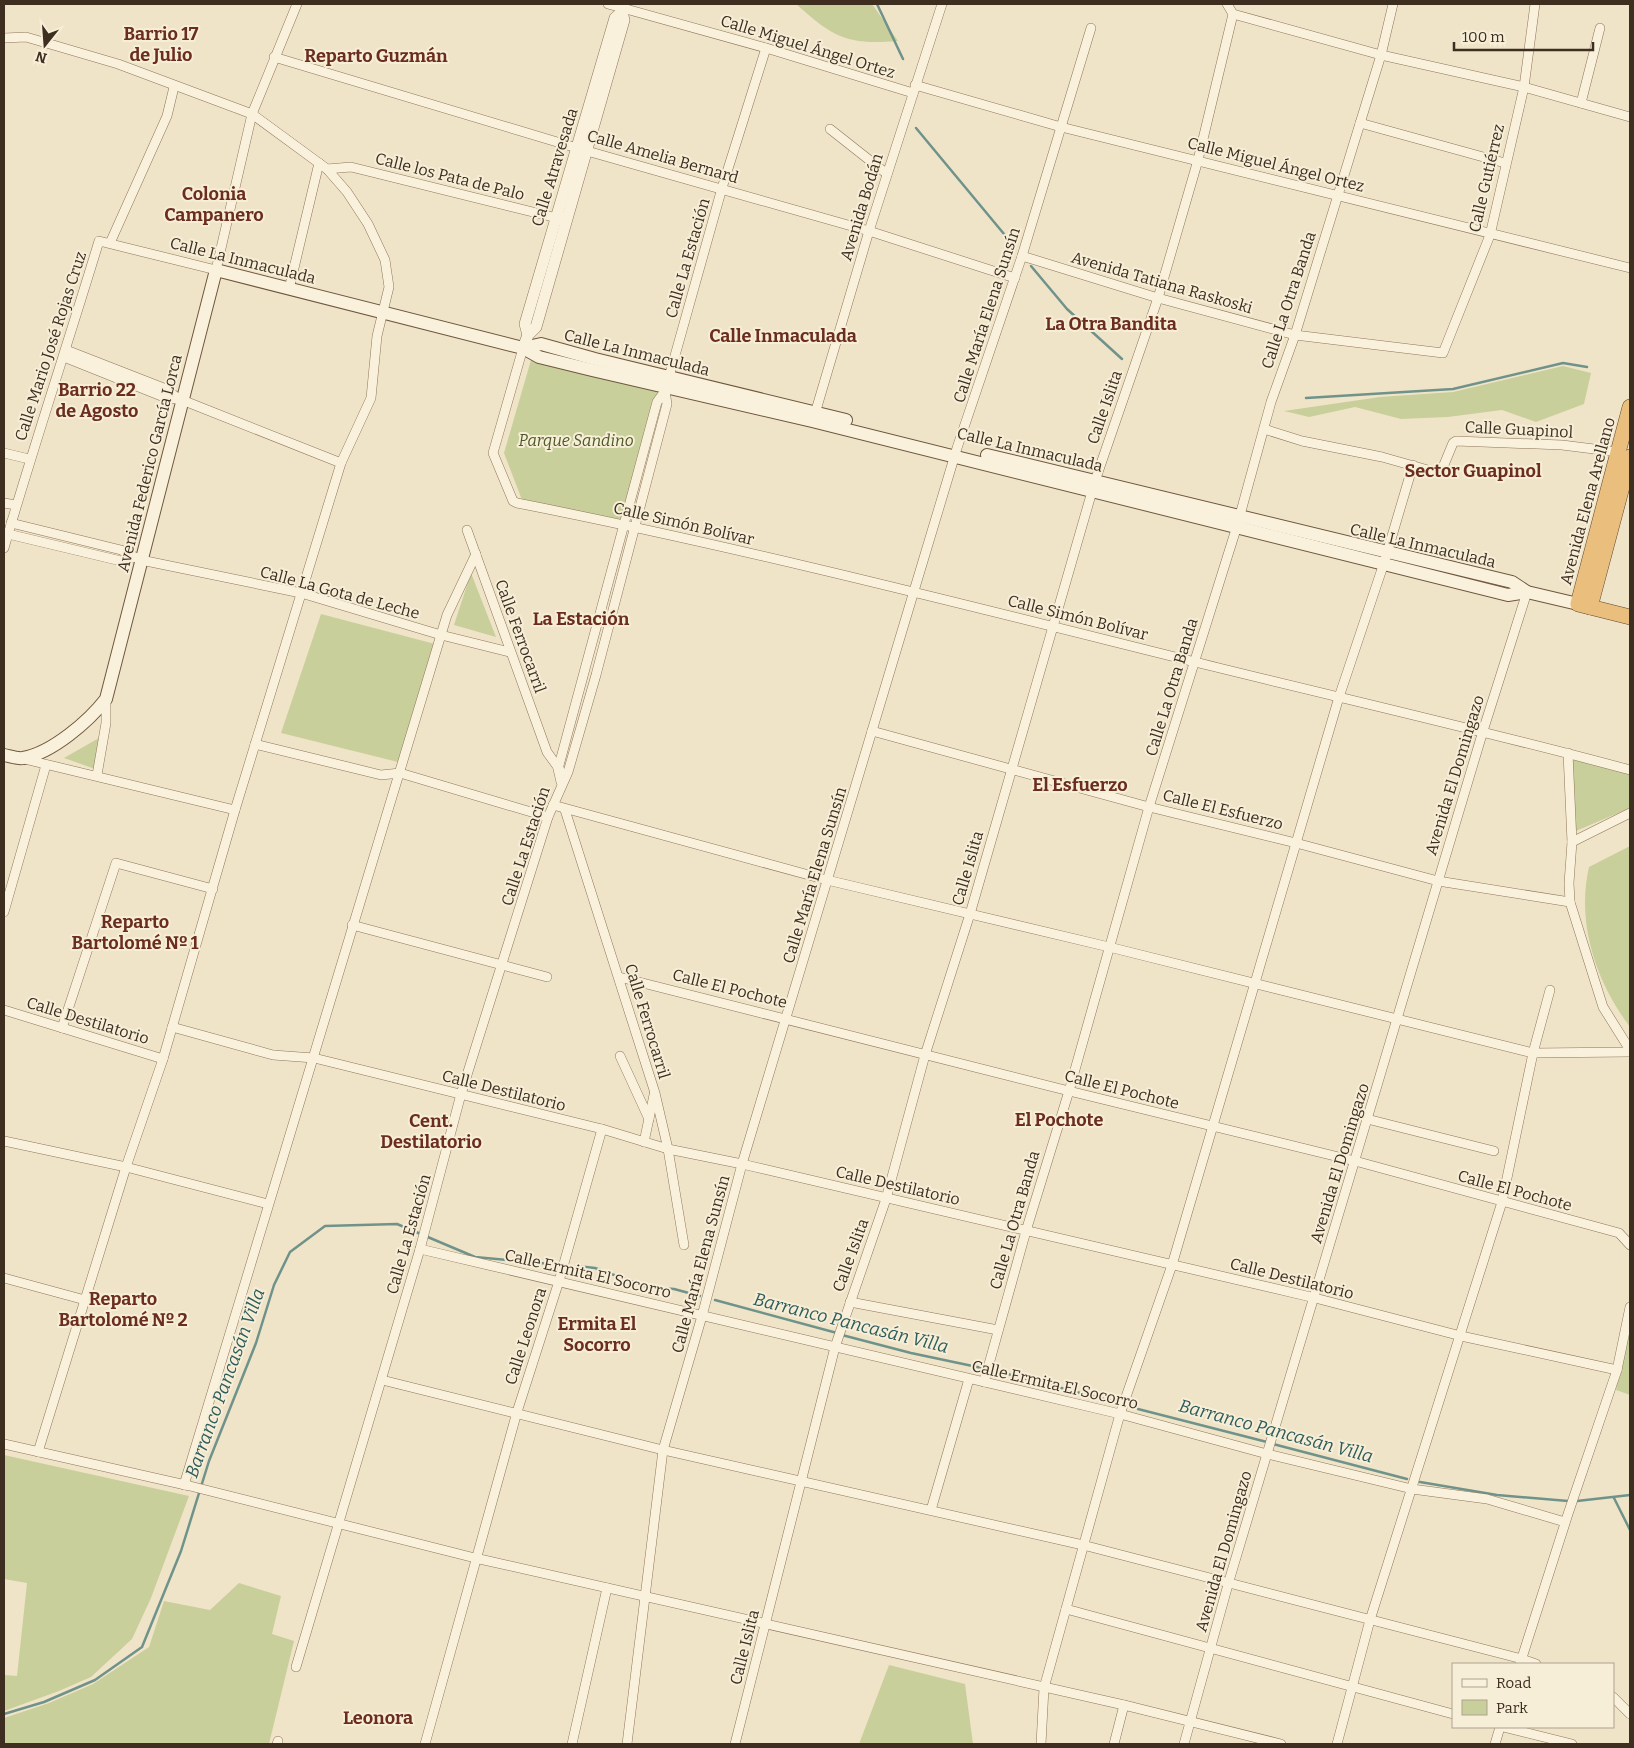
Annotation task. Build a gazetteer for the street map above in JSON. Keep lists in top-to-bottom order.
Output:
{
  "streets": {
    "highway": ["Avenida Elena Arellano"],
    "main road": ["Calle La Inmaculada", "Avenida Federico García Lorca"],
    "street": [
      "Calle Miguel Ángel Ortez",
      "Calle Amelia Bernard",
      "Calle Atravesada",
      "Calle los Pata de Palo",
      "Calle Gutiérrez",
      "Avenida Bodán",
      "Calle La Estación",
      "Avenida Tatiana Raskoski",
      "Calle La Otra Banda",
      "Calle María Elena Sunsín",
      "Calle Mario José Rojas Cruz",
      "Calle Islita",
      "Calle Guapinol",
      "Calle Simón Bolívar",
      "Calle La Gota de Leche",
      "Calle Ferrocarril",
      "Avenida El Domingazo",
      "Calle El Esfuerzo",
      "Calle El Pochote",
      "Calle Destilatorio",
      "Calle Ermita El Socorro",
      "Calle Leonora"
    ]
  },
  "crossings": [
    ["Calle Miguel Ángel Ortez", "Calle Atravesada"],
    ["Calle Miguel Ángel Ortez", "Calle Gutiérrez"],
    ["Calle Miguel Ángel Ortez", "Avenida Bodán"],
    ["Calle Miguel Ángel Ortez", "Calle La Estación"],
    ["Calle Miguel Ángel Ortez", "Calle La Otra Banda"],
    ["Calle Miguel Ángel Ortez", "Calle María Elena Sunsín"],
    ["Calle Miguel Ángel Ortez", "Calle Islita"],
    ["Calle Amelia Bernard", "Calle Atravesada"],
    ["Calle Amelia Bernard", "Avenida Bodán"],
    ["Calle Amelia Bernard", "Calle La Estación"],
    ["Calle Amelia Bernard", "Calle María Elena Sunsín"],
    ["Calle Amelia Bernard", "Avenida Federico García Lorca"],
    ["Calle Atravesada", "Calle los Pata de Palo"],
    ["Calle Atravesada", "Calle La Inmaculada"],
    ["Calle Atravesada", "Calle Simón Bolívar"],
    ["Calle Gutiérrez", "Avenida Tatiana Raskoski"],
    ["Avenida Bodán", "Calle La Inmaculada"],
    ["Calle La Estación", "Calle La Inmaculada"],
    ["Calle La Estación", "Calle Simón Bolívar"],
    ["Calle La Estación", "Calle Ferrocarril"],
    ["Calle La Estación", "Calle Destilatorio"],
    ["Calle La Estación", "Calle Ermita El Socorro"],
    ["Calle La Inmaculada", "Calle La Otra Banda"],
    ["Calle La Inmaculada", "Calle María Elena Sunsín"],
    ["Calle La Inmaculada", "Calle Mario José Rojas Cruz"],
    ["Calle La Inmaculada", "Calle Islita"],
    ["Calle La Inmaculada", "Avenida Federico García Lorca"],
    ["Calle La Inmaculada", "Avenida Elena Arellano"],
    ["Calle La Inmaculada", "Avenida El Domingazo"],
    ["Avenida Tatiana Raskoski", "Calle La Otra Banda"],
    ["Avenida Tatiana Raskoski", "Calle María Elena Sunsín"],
    ["Avenida Tatiana Raskoski", "Calle Islita"],
    ["Calle La Otra Banda", "Calle Guapinol"],
    ["Calle La Otra Banda", "Calle Simón Bolívar"],
    ["Calle La Otra Banda", "Calle El Esfuerzo"],
    ["Calle La Otra Banda", "Calle El Pochote"],
    ["Calle La Otra Banda", "Calle Destilatorio"],
    ["Calle La Otra Banda", "Calle Ermita El Socorro"],
    ["Calle María Elena Sunsín", "Calle Simón Bolívar"],
    ["Calle María Elena Sunsín", "Calle El Esfuerzo"],
    ["Calle María Elena Sunsín", "Calle El Pochote"],
    ["Calle María Elena Sunsín", "Calle Destilatorio"],
    ["Calle María Elena Sunsín", "Calle Ermita El Socorro"],
    ["Calle Mario José Rojas Cruz", "Calle La Gota de Leche"],
    ["Calle Islita", "Calle Simón Bolívar"],
    ["Calle Islita", "Calle El Esfuerzo"],
    ["Calle Islita", "Calle El Pochote"],
    ["Calle Islita", "Calle Destilatorio"],
    ["Calle Islita", "Calle Ermita El Socorro"],
    ["Calle Guapinol", "Avenida Elena Arellano"],
    ["Avenida Federico García Lorca", "Calle La Gota de Leche"],
    ["Calle Simón Bolívar", "Avenida El Domingazo"],
    ["Calle La Gota de Leche", "Calle Ferrocarril"],
    ["Calle Ferrocarril", "Calle El Pochote"],
    ["Calle Ferrocarril", "Calle Destilatorio"],
    ["Avenida El Domingazo", "Calle El Esfuerzo"],
    ["Avenida El Domingazo", "Calle El Pochote"],
    ["Avenida El Domingazo", "Calle Destilatorio"],
    ["Avenida El Domingazo", "Calle Ermita El Socorro"],
    ["Calle Destilatorio", "Calle Leonora"],
    ["Calle Ermita El Socorro", "Calle Leonora"]
  ],
  "districts": [
    "Barrio 17 de Julio",
    "Reparto Guzmán",
    "Colonia Campanero",
    "La Otra Bandita",
    "Calle Inmaculada",
    "Barrio 22 de Agosto",
    "Sector Guapinol",
    "La Estación",
    "El Esfuerzo",
    "Reparto Bartolomé Nº 1",
    "El Pochote",
    "Cent. Destilatorio",
    "Reparto Bartolomé Nº 2",
    "Ermita El Socorro",
    "Leonora"
  ],
  "water": ["Barranco Pancasán Villa"],
  "parks": ["Parque Sandino"],
  "legend": ["Road", "Park"],
  "scale_bar": "100 m",
  "north": "bottom"
}
